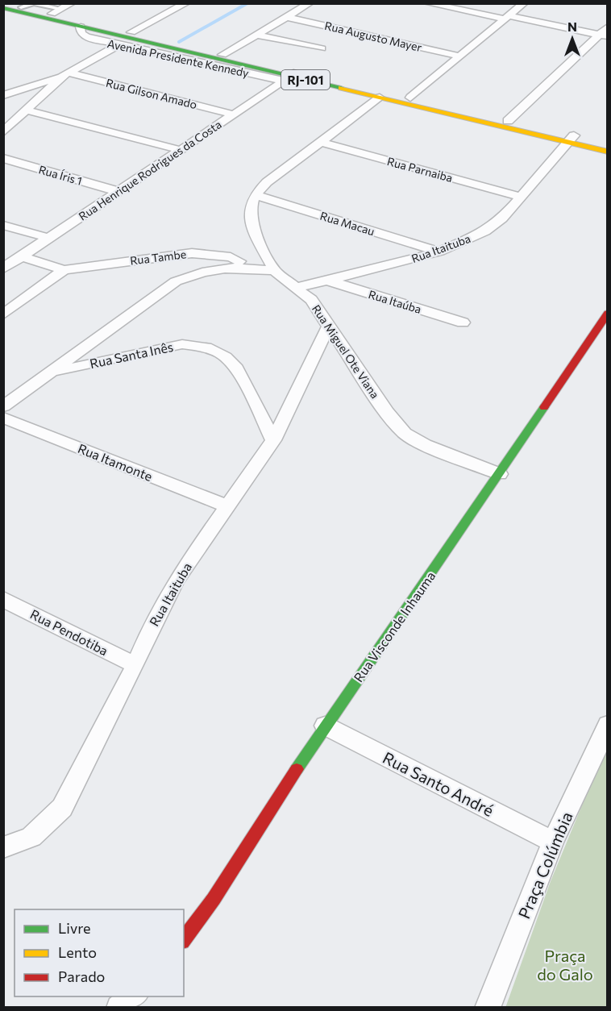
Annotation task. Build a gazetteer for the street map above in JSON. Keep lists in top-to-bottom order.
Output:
{
  "streets": {
    "main road": ["RJ-101", "Rua Visconde Inhauma"],
    "street": [
      "Rua Augusto Mayer",
      "Avenida Presidente Kennedy",
      "Rua Gilson Amado",
      "Rua Parnaiba",
      "Rua Henrique Rodrigues da Costa",
      "Rua Íris 1",
      "Rua Macau",
      "Rua Itaituba",
      "Rua Tambe",
      "Rua Itaúba",
      "Rua Miguel Ote Viana",
      "Rua Santa Inês",
      "Rua Itamonte",
      "Rua Pendotiba",
      "Rua Santo André",
      "Praça Colúmbia"
    ]
  },
  "crossings": [
    ["Avenida Presidente Kennedy", "RJ-101"],
    ["Avenida Presidente Kennedy", "Rua Henrique Rodrigues da Costa"],
    ["RJ-101", "Rua Henrique Rodrigues da Costa"],
    ["RJ-101", "Rua Itaituba"],
    ["Rua Gilson Amado", "Rua Henrique Rodrigues da Costa"],
    ["Rua Parnaiba", "Rua Itaituba"],
    ["Rua Henrique Rodrigues da Costa", "Rua Íris 1"],
    ["Rua Henrique Rodrigues da Costa", "Rua Tambe"],
    ["Rua Macau", "Rua Itaituba"],
    ["Rua Macau", "Rua Miguel Ote Viana"],
    ["Rua Itaituba", "Rua Itaúba"],
    ["Rua Itaituba", "Rua Miguel Ote Viana"],
    ["Rua Itaituba", "Rua Santa Inês"],
    ["Rua Itaituba", "Rua Itamonte"],
    ["Rua Itaituba", "Rua Pendotiba"],
    ["Rua Miguel Ote Viana", "Rua Visconde Inhauma"],
    ["Rua Visconde Inhauma", "Rua Santo André"],
    ["Rua Santo André", "Praça Colúmbia"]
  ],
  "parks": ["Praça do Galo"],
  "legend": ["Livre", "Lento", "Parado"],
  "north": "top"
}
